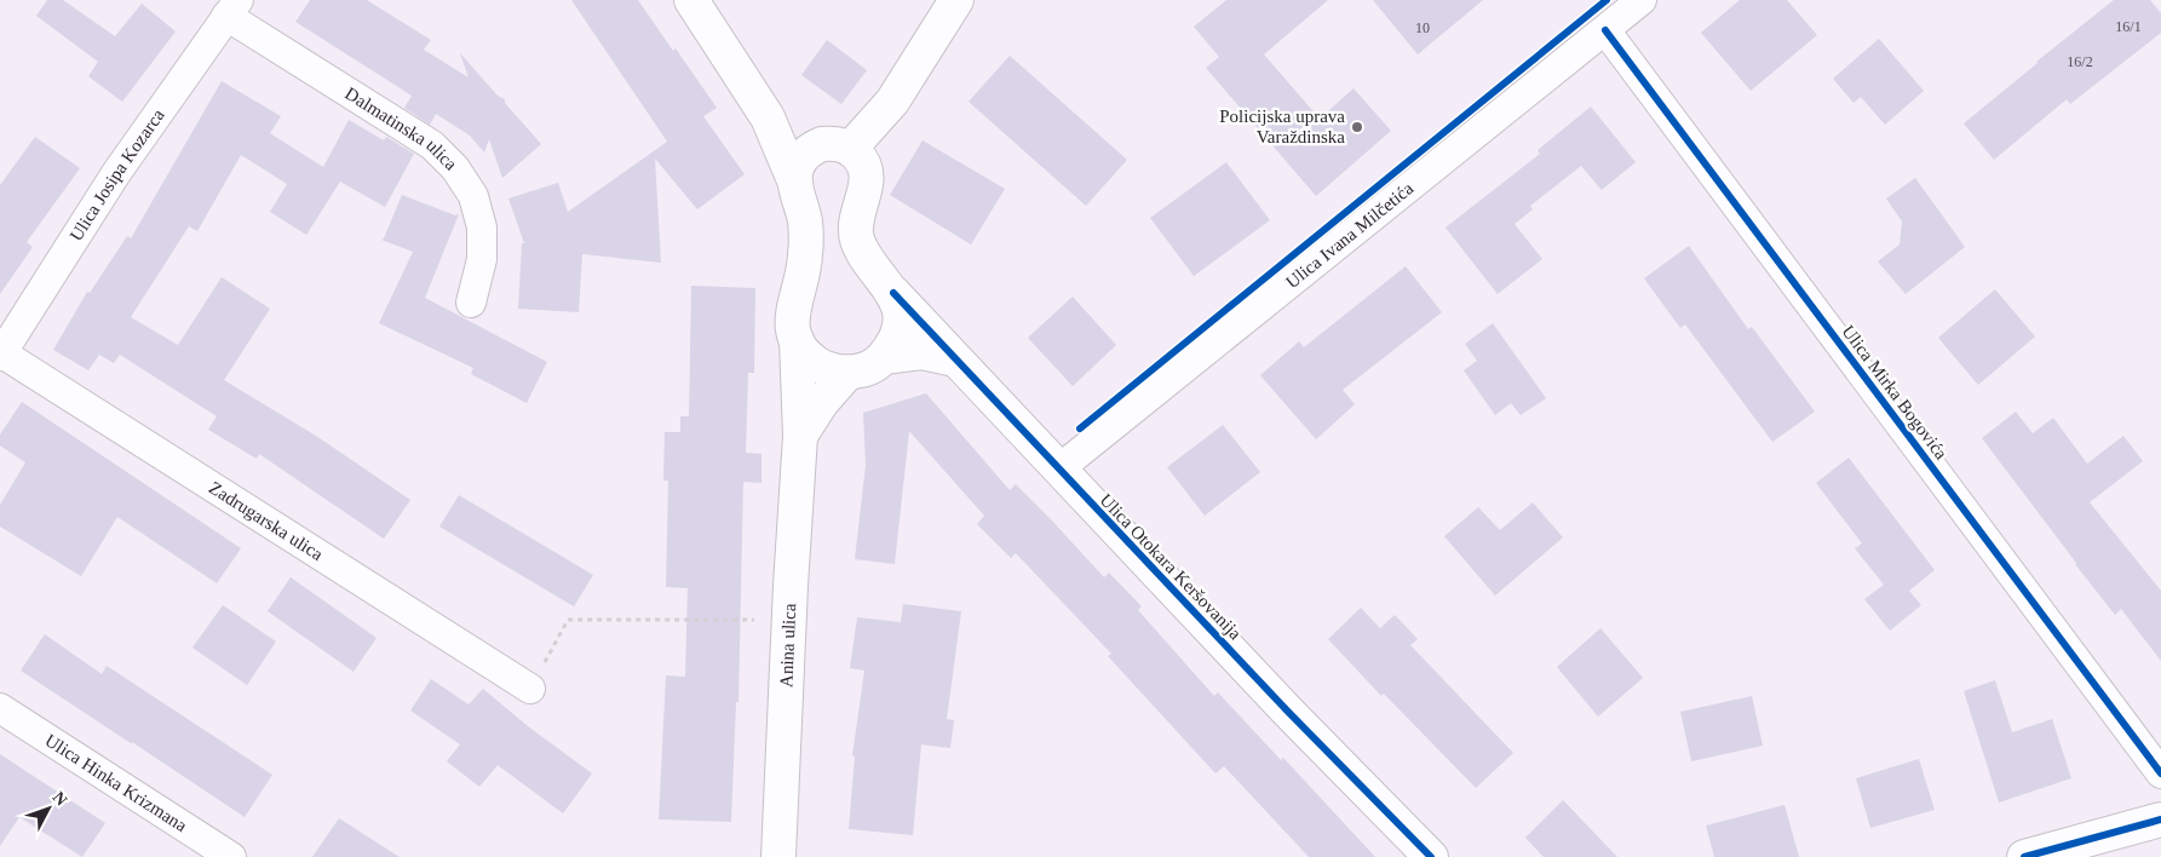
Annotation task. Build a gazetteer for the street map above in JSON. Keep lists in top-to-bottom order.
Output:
{
  "streets": {
    "main road": ["Ulica Otokara Keršovanija", "Anina ulica"],
    "street": [
      "Dalmatinska ulica",
      "Ulica Josipa Kozarca",
      "Ulica Ivana Milčetića",
      "Ulica Mirka Bogovića",
      "Zadrugarska ulica",
      "Ulica Hinka Krizmana"
    ]
  },
  "crossings": [
    ["Dalmatinska ulica", "Ulica Josipa Kozarca"],
    ["Ulica Josipa Kozarca", "Zadrugarska ulica"],
    ["Ulica Ivana Milčetića", "Ulica Mirka Bogovića"],
    ["Ulica Ivana Milčetića", "Ulica Otokara Keršovanija"]
  ],
  "places": ["Policijska uprava Varaždinska"],
  "house_numbers": ["16/1", "10", "16/2"],
  "north": "top right"
}
